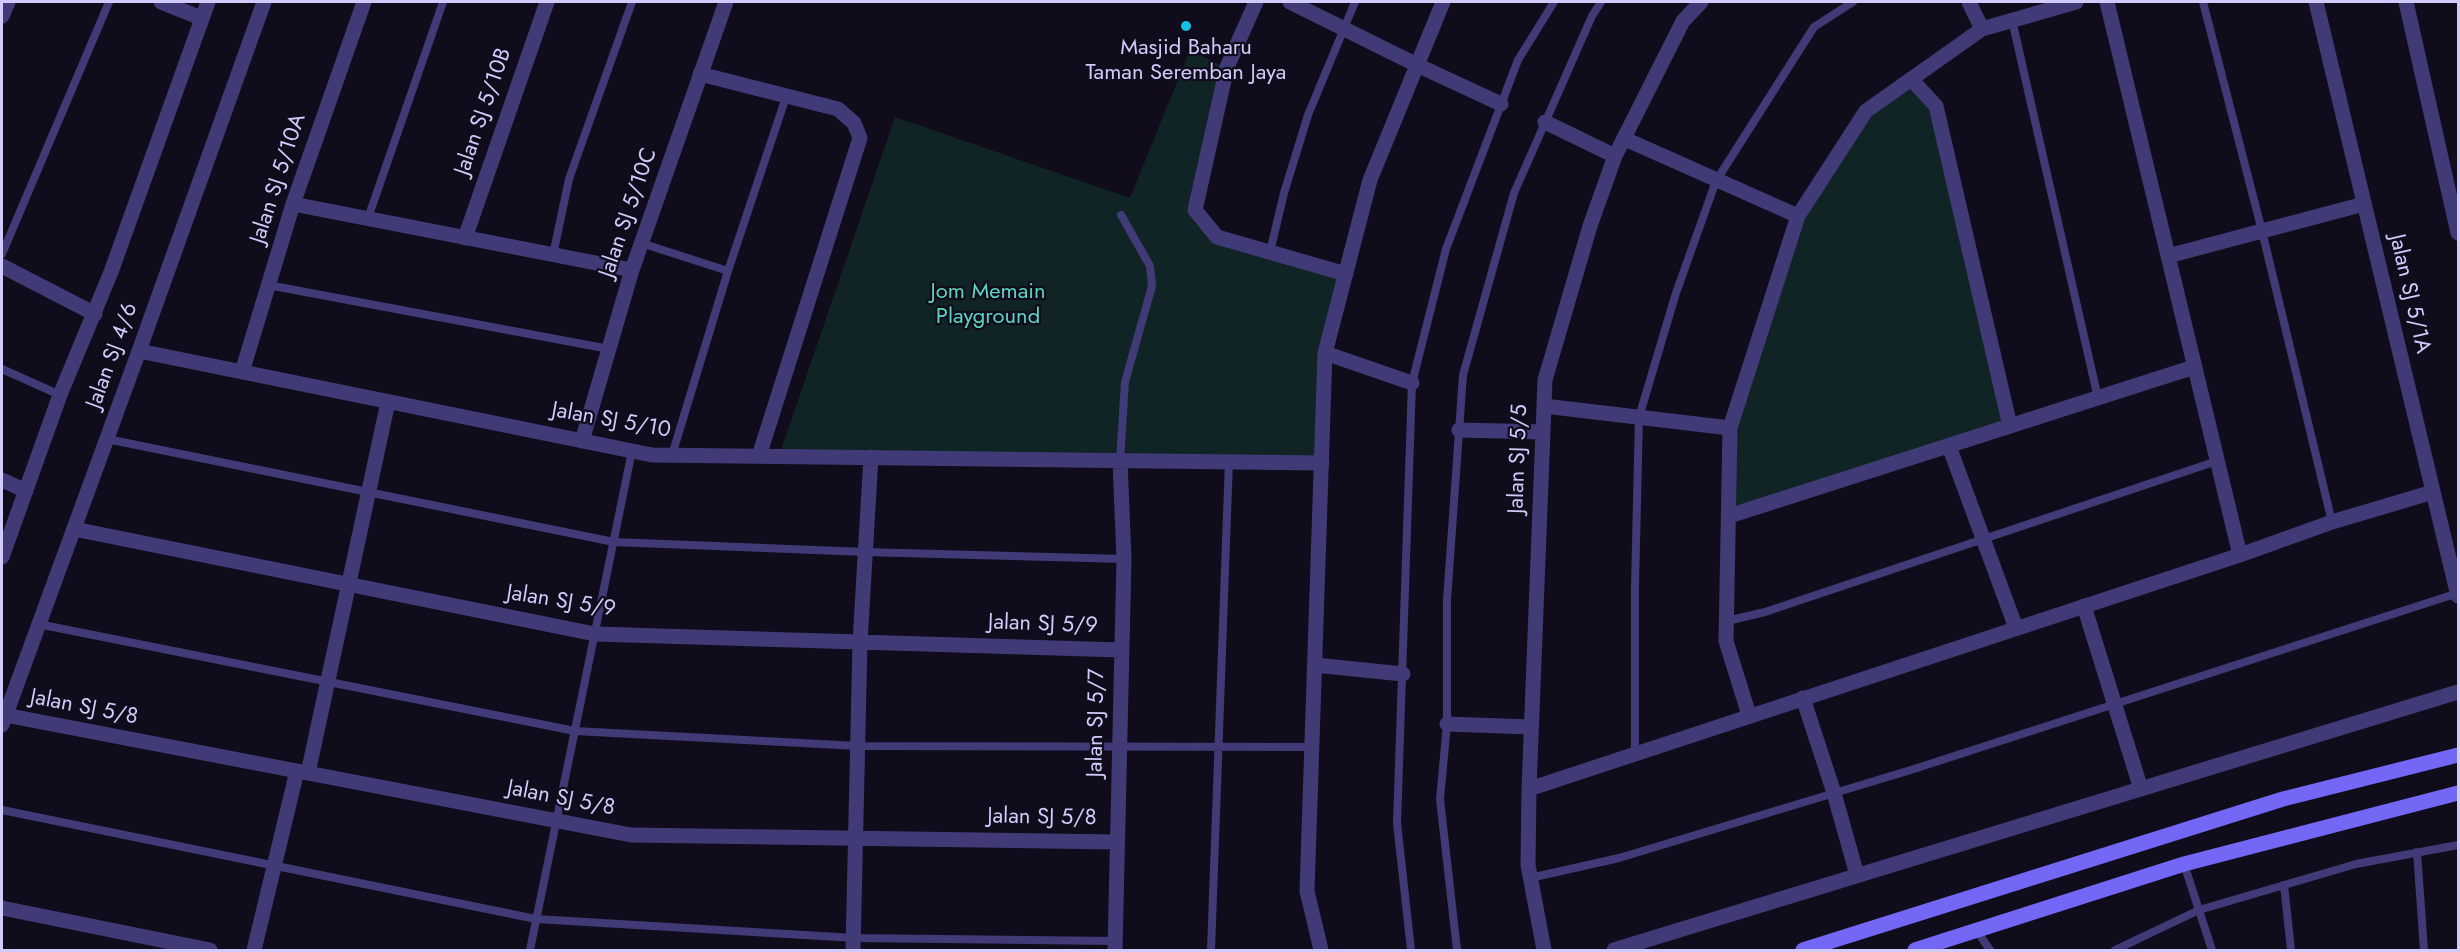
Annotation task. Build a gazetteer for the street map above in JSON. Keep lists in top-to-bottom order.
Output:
{
  "streets": {
    "street": [
      "Jalan SJ 5/10B",
      "Jalan SJ 5/10A",
      "Jalan SJ 5/10C",
      "Jalan SJ 5/1A",
      "Jalan SJ 4/6",
      "Jalan SJ 5/10",
      "Jalan SJ 5/5",
      "Jalan SJ 5/9",
      "Jalan SJ 5/8",
      "Jalan SJ 5/7"
    ]
  },
  "crossings": [
    ["Jalan SJ 5/10A", "Jalan SJ 5/10"],
    ["Jalan SJ 5/10C", "Jalan SJ 5/10"],
    ["Jalan SJ 4/6", "Jalan SJ 5/10"],
    ["Jalan SJ 4/6", "Jalan SJ 5/9"],
    ["Jalan SJ 4/6", "Jalan SJ 5/8"],
    ["Jalan SJ 5/10", "Jalan SJ 5/7"],
    ["Jalan SJ 5/9", "Jalan SJ 5/7"],
    ["Jalan SJ 5/8", "Jalan SJ 5/7"]
  ],
  "parks": ["Jom Memain Playground"],
  "places": ["Masjid Baharu Taman Seremban Jaya"]
}
